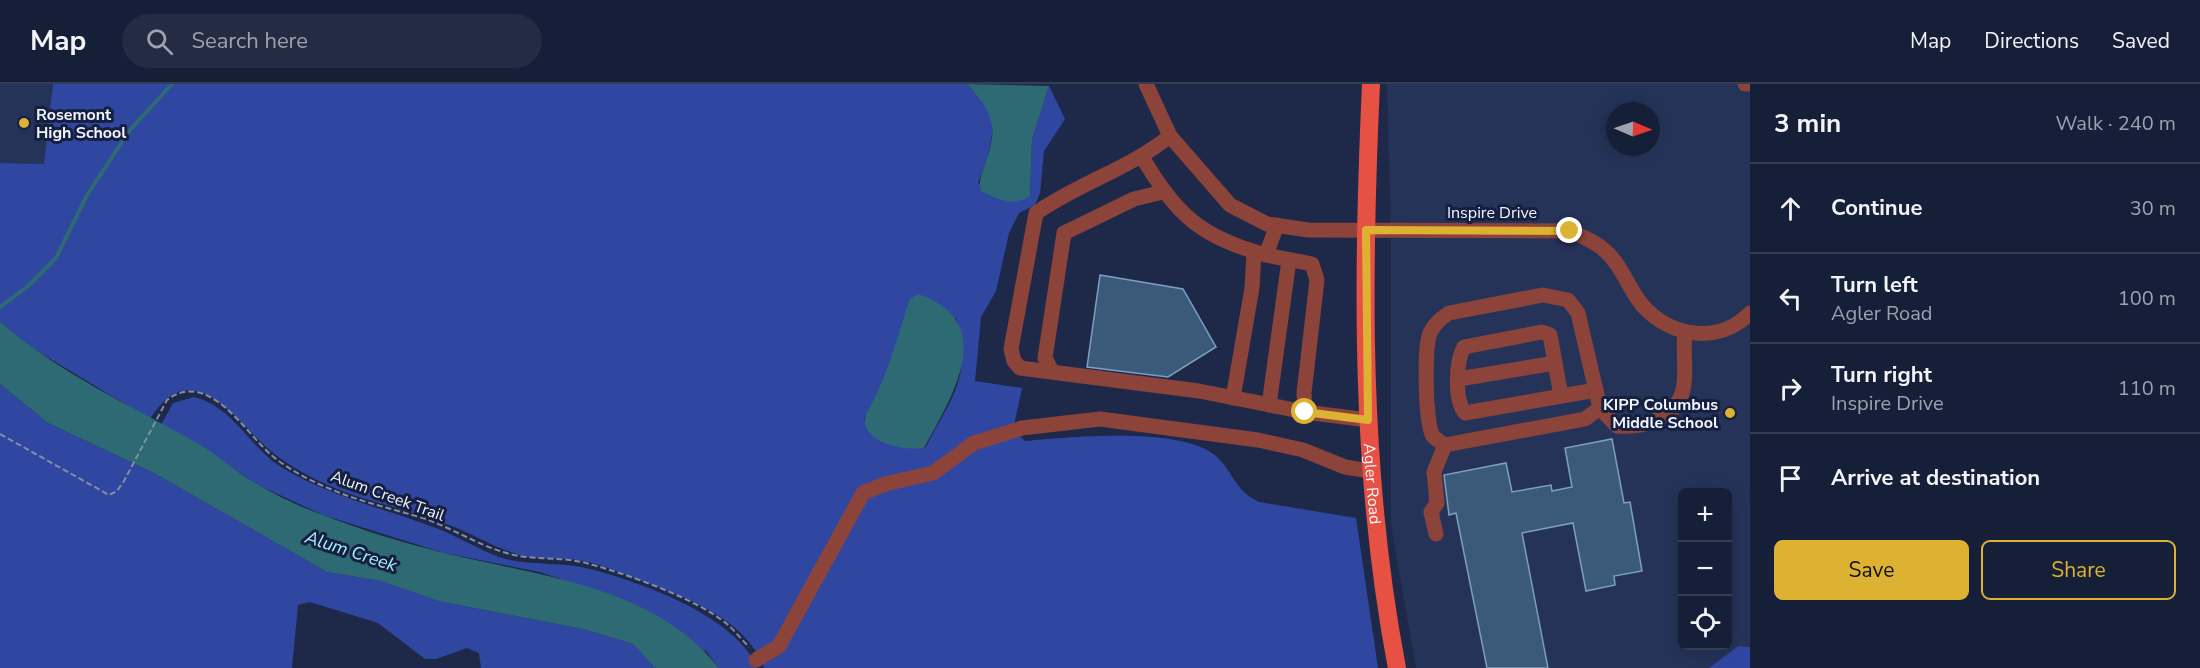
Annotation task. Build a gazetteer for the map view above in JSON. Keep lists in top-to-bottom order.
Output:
{
  "streets": {
    "main road": ["Agler Road"],
    "street": ["Inspire Drive"],
    "path": ["Alum Creek Trail"]
  },
  "crossings": [
    ["Inspire Drive", "Agler Road"]
  ],
  "water": ["Alum Creek"],
  "places": ["Rosemont High School", "KIPP Columbus Middle School"],
  "north": "right",
  "page": {
    "header": "Map",
    "search": "Search here",
    "nav": ["Map", "Directions", "Saved"],
    "heading": ["3 min", "Walk · 240 m"],
    "list": [
      ["Continue", "30 m"],
      ["Turn left", "Agler Road", "100 m"],
      ["Turn right", "Inspire Drive", "110 m"],
      "Arrive at destination"
    ],
    "map_buttons": ["+", "−"],
    "buttons": ["Save", "Share"]
  }
}
